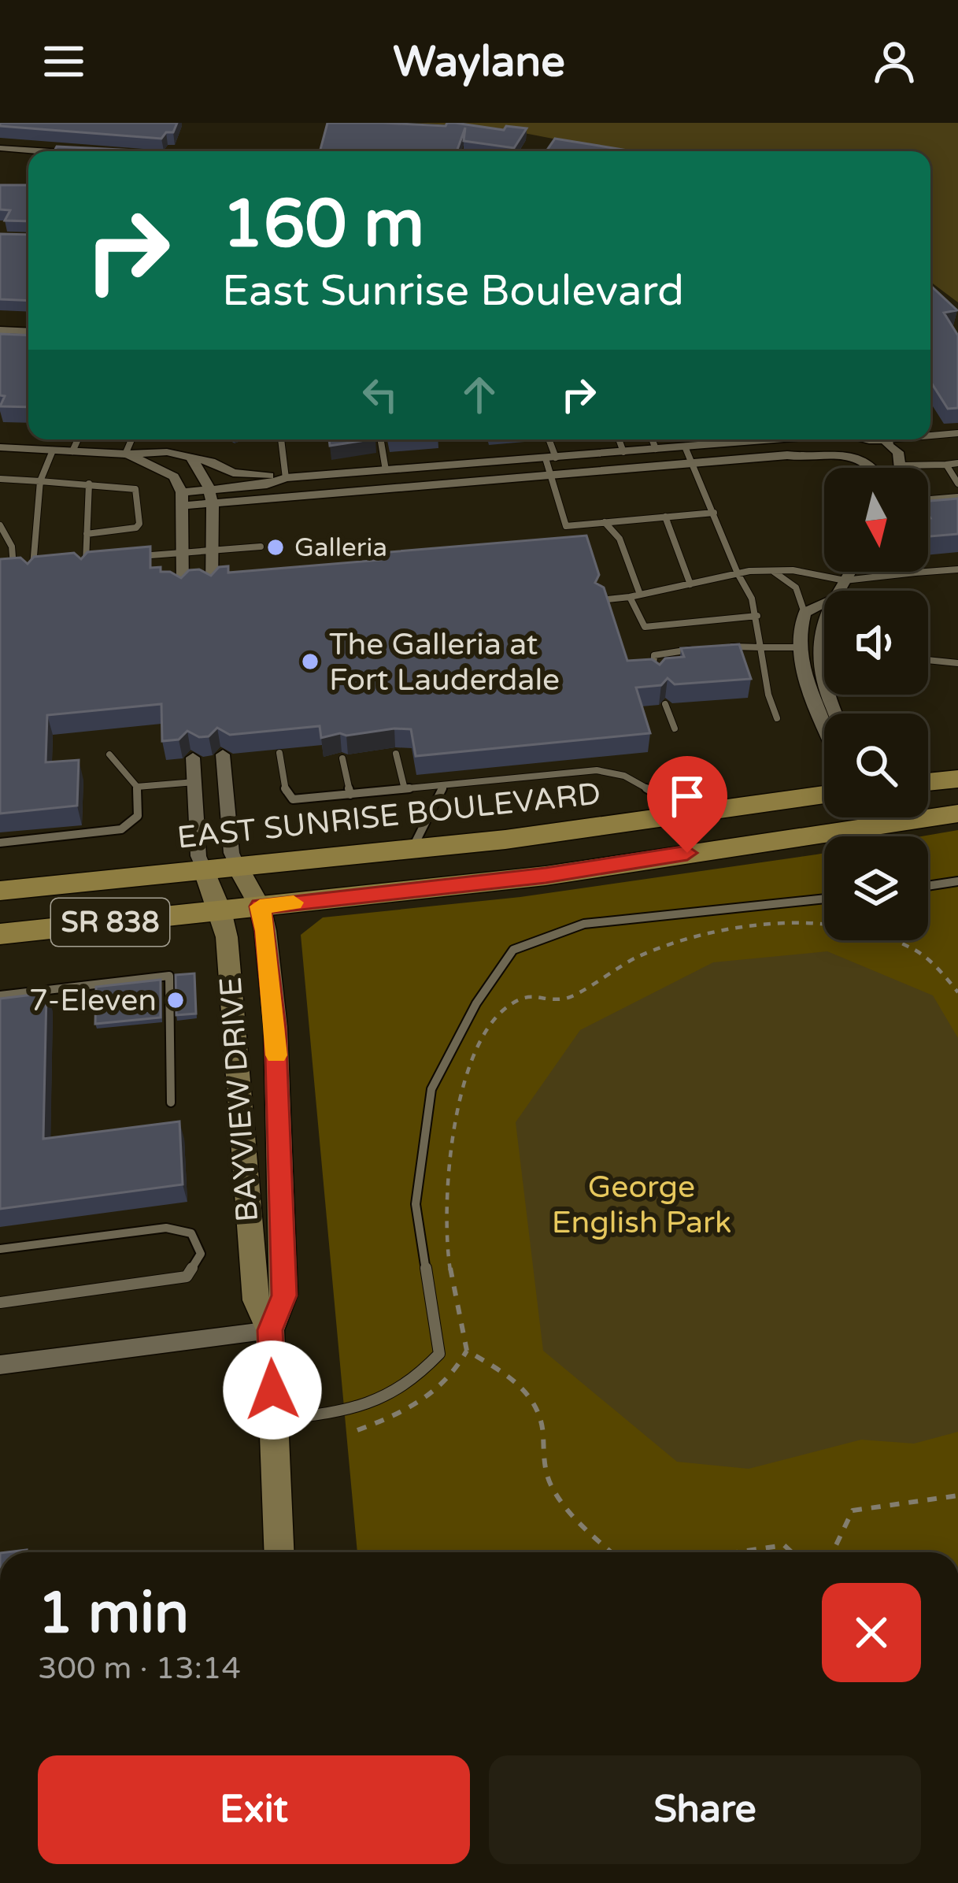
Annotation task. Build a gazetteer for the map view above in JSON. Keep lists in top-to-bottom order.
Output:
{
  "streets": {
    "main road": ["EAST SUNRISE BOULEVARD", "SR 838"],
    "street": ["BAYVIEW DRIVE"]
  },
  "crossings": [
    ["EAST SUNRISE BOULEVARD", "BAYVIEW DRIVE"],
    ["SR 838", "BAYVIEW DRIVE"]
  ],
  "parks": ["George English Park"],
  "places": ["Galleria", "The Galleria at Fort Lauderdale", "7-Eleven"],
  "north": "bottom",
  "page": {
    "header": "Waylane",
    "turn": ["160 m", "East Sunrise Boulevard"],
    "heading": ["1 min", "300 m · 13:14"],
    "buttons": ["Exit", "Share"]
  }
}
